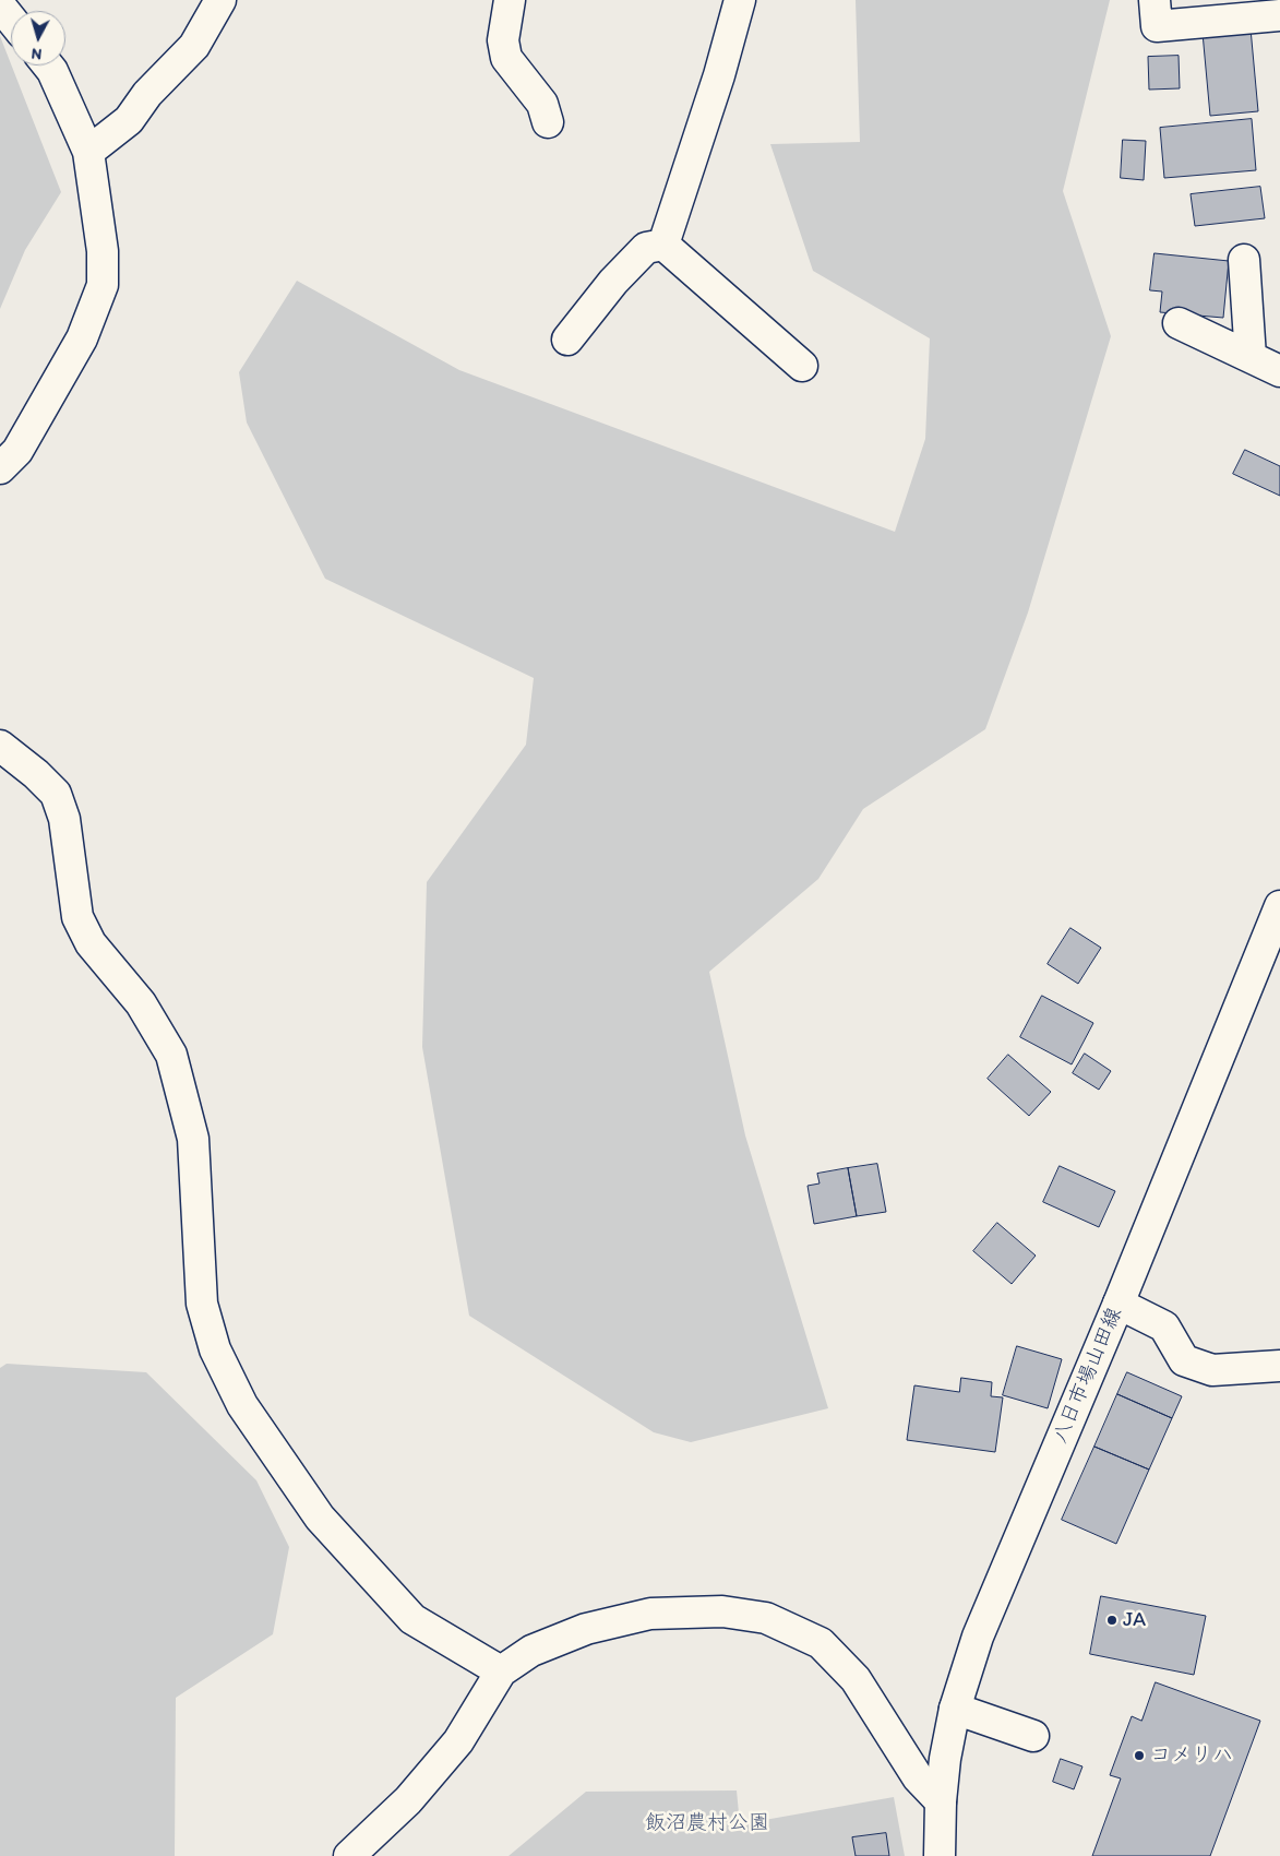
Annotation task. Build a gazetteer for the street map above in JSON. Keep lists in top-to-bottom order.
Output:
{
  "streets": {
    "street": ["八日市場山田線"]
  },
  "parks": ["飯沼農村公園"],
  "places": ["JA", "コメリハ"],
  "north": "bottom"
}
